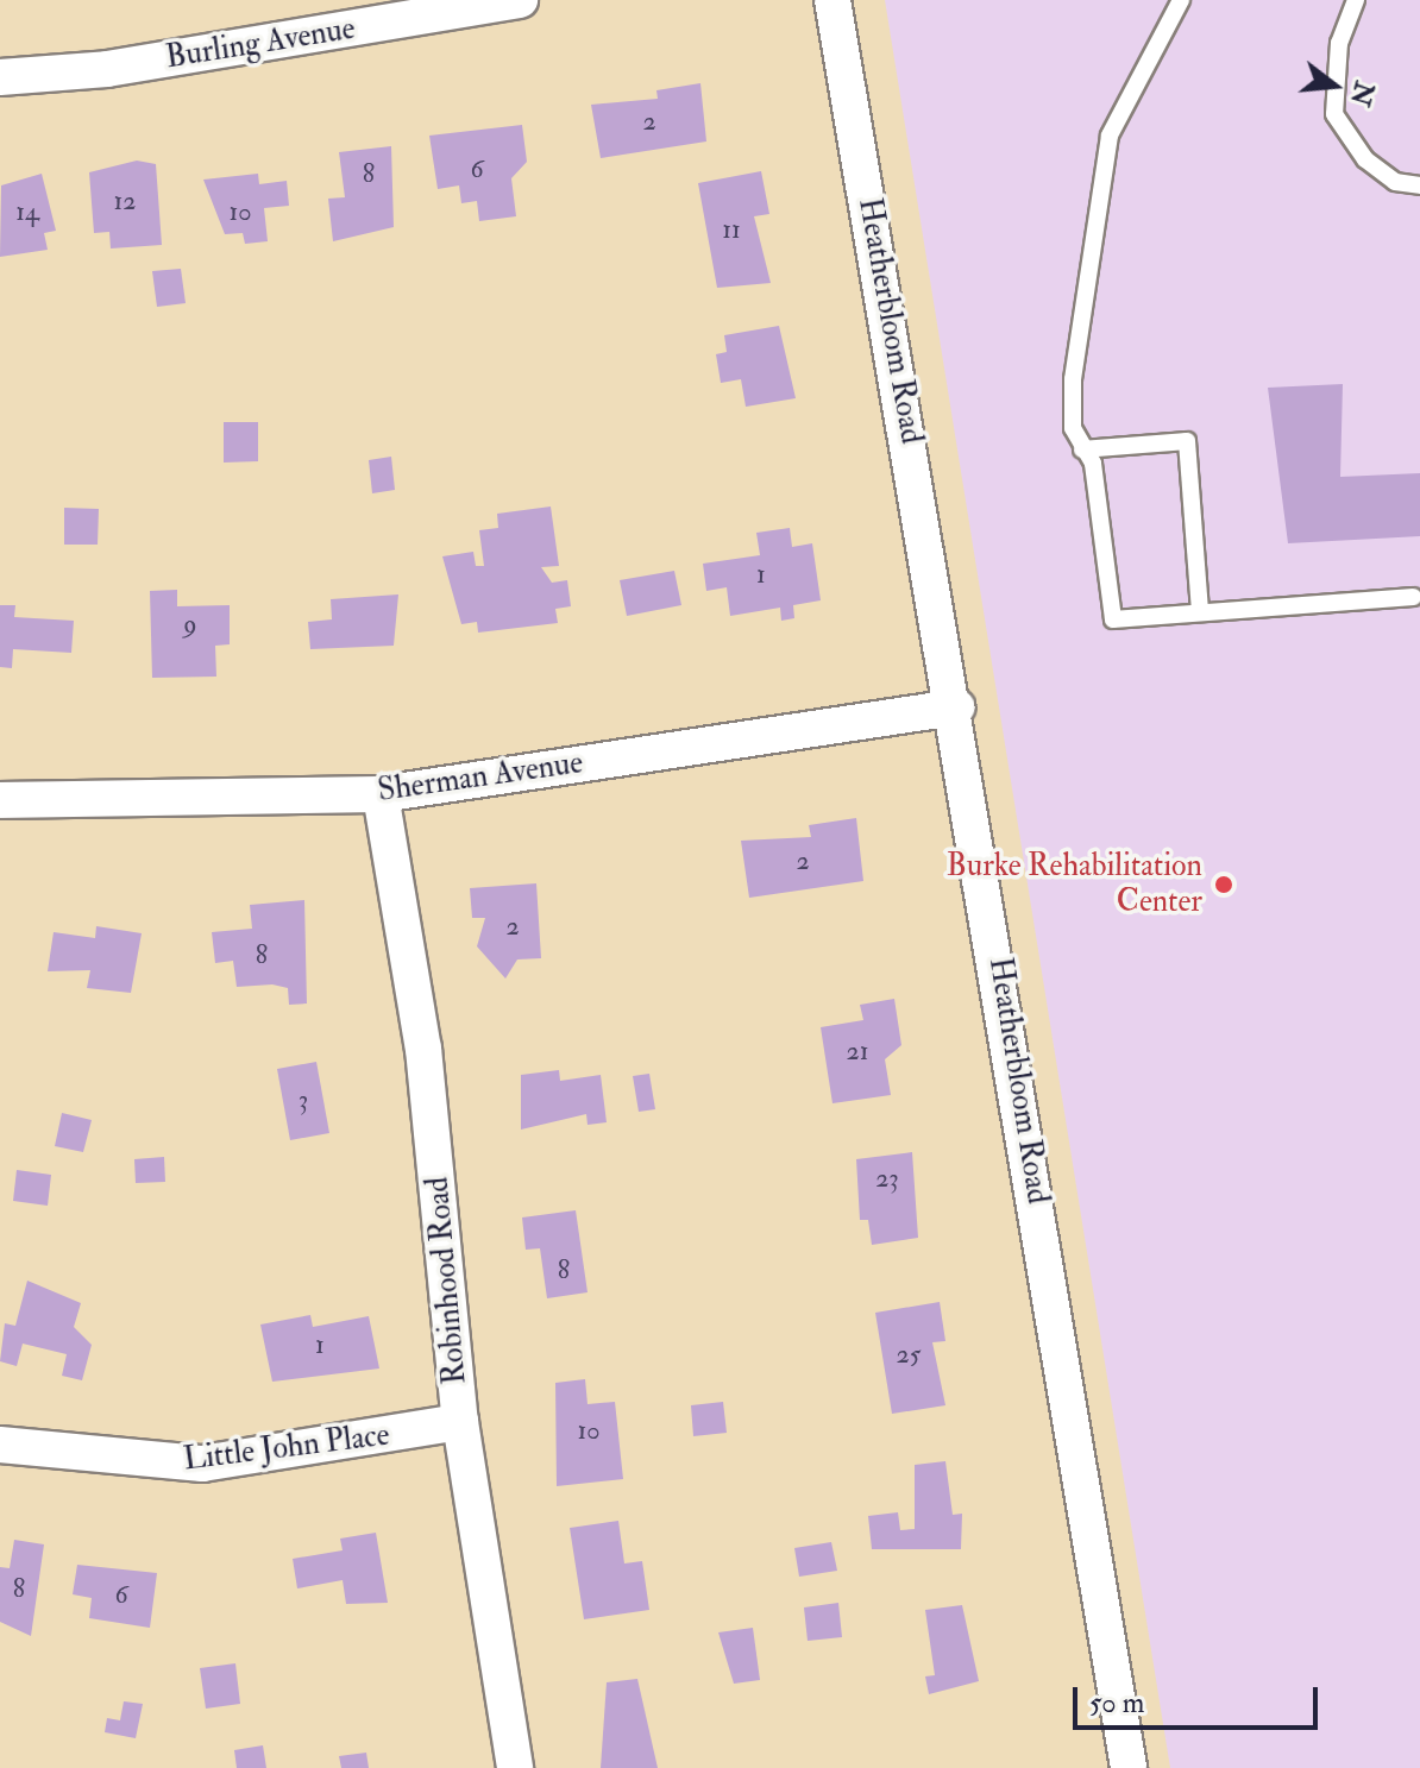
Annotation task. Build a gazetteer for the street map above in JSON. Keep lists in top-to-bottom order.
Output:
{
  "streets": {
    "street": [
      "Burling Avenue",
      "Heatherbloom Road",
      "Sherman Avenue",
      "Robinhood Road",
      "Little John Place"
    ]
  },
  "crossings": [
    ["Heatherbloom Road", "Sherman Avenue"],
    ["Sherman Avenue", "Robinhood Road"],
    ["Robinhood Road", "Little John Place"]
  ],
  "places": ["Burke Rehabilitation Center"],
  "house_numbers": [
    "2",
    "6",
    "8",
    "12",
    "14",
    "10",
    "11",
    "1",
    "9",
    "2",
    "2",
    "8",
    "21",
    "3",
    "23",
    "8",
    "1",
    "25",
    "10",
    "8",
    "6"
  ],
  "scale_bar": "50 m",
  "north": "right"
}
